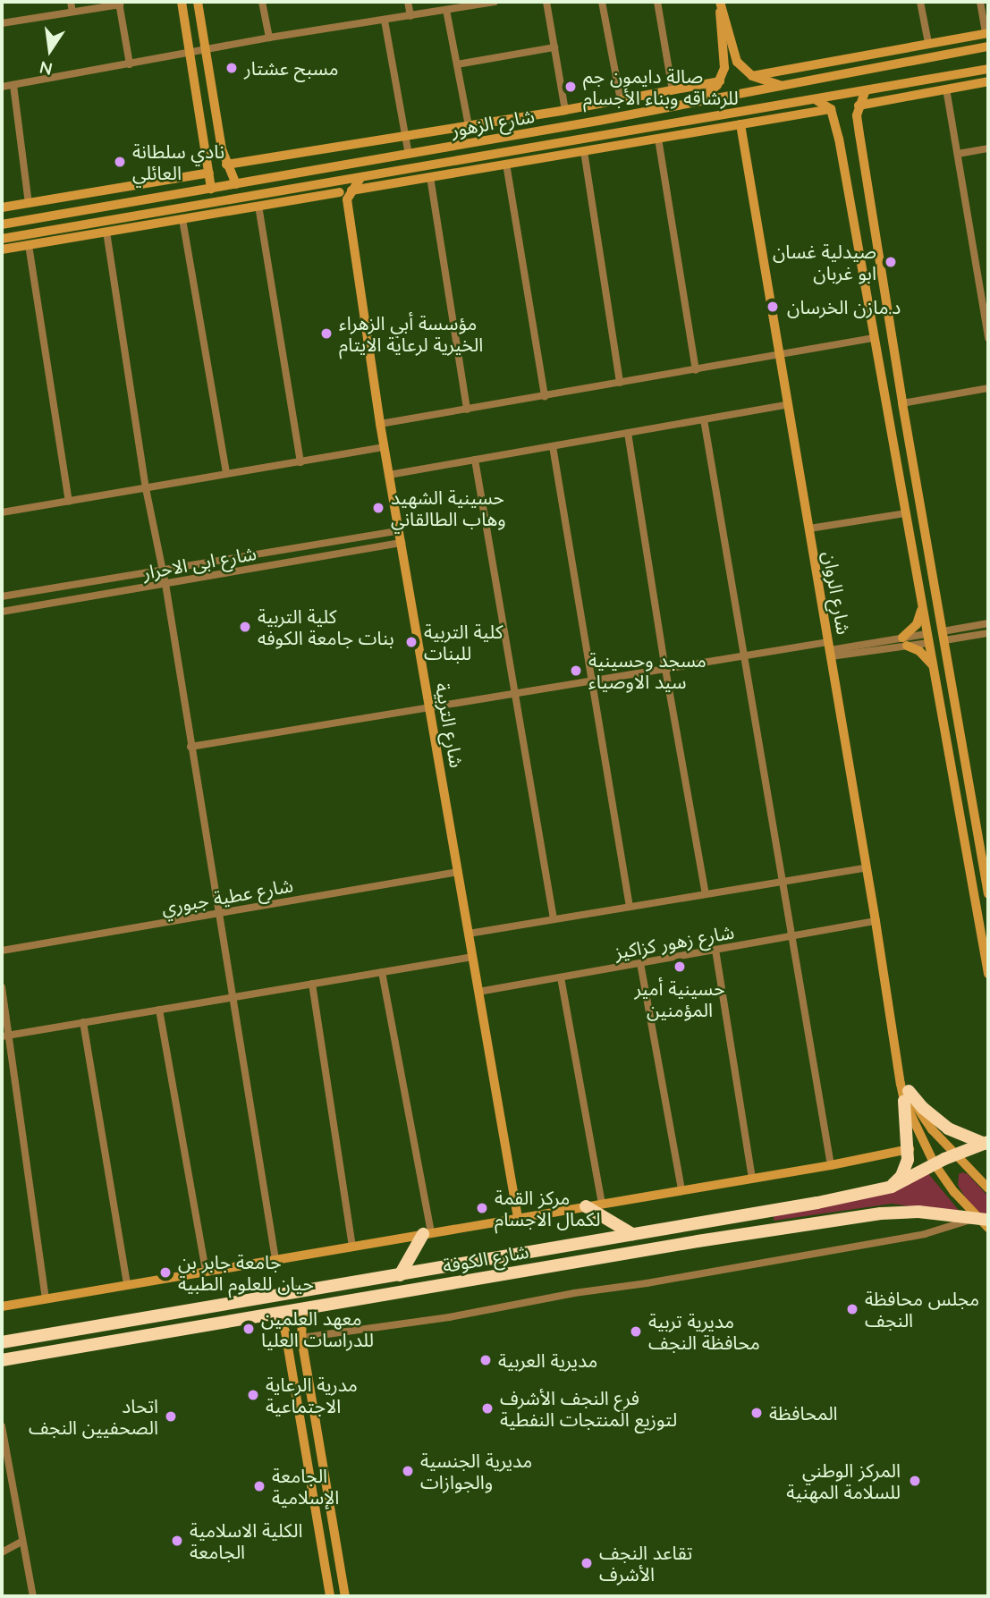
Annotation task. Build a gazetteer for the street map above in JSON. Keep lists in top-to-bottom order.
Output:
{
  "streets": {
    "highway": ["شارع الكوفة"],
    "main road": ["شارع الزهور", "شارع الروان", "شارع التربية"],
    "street": ["شارع ابی الاحرار", "شارع عطية جبوري", "شارع زهور كزاكيز"]
  },
  "crossings": [
    ["شارع ابی الاحرار", "شارع التربية"],
    ["شارع الروان", "شارع زهور كزاكيز"],
    ["شارع الروان", "شارع الكوفة"],
    ["شارع التربية", "شارع عطية جبوري"],
    ["شارع التربية", "شارع زهور كزاكيز"]
  ],
  "places": [
    "مسبح عشتار",
    "صالة دايمون جم للرشاقه وبناء الأجسام",
    "نادي سلطانة العائلي",
    "صيدلية غسان ابو غربان",
    "د.مازن الخرسان",
    "مؤسسة أبي الزهراء الخيرية لرعاية الايتام",
    "حسينية الشهيد وهاب الطالقاني",
    "كلية التربية بنات جامعة الكوفه",
    "كلية التربية للبنات",
    "مسجد وحسينية سيد الاوصياء",
    "حسينية أمير المؤمنين",
    "مركز القمة لكمال الاجسام",
    "جامعة جابر بن حيان للعلوم الطبية",
    "مجلس محافظة النجف",
    "معهد العلمين للدراسات العليا",
    "مديرية تربية محافظة النجف",
    "مديرية العربية",
    "مدرية الرعاية الاجتماعية",
    "فرع النجف الأشرف لتوزيع المنتجات النفطية",
    "المحافظة",
    "اتحاد الصحفيين النجف",
    "مديرية الجنسية والجوازات",
    "المركز الوطني للسلامة المهنية",
    "الجامعة الإسلامية",
    "الكلية الاسلامية الجامعة",
    "تقاعد النجف الأشرف"
  ],
  "north": "bottom"
}
